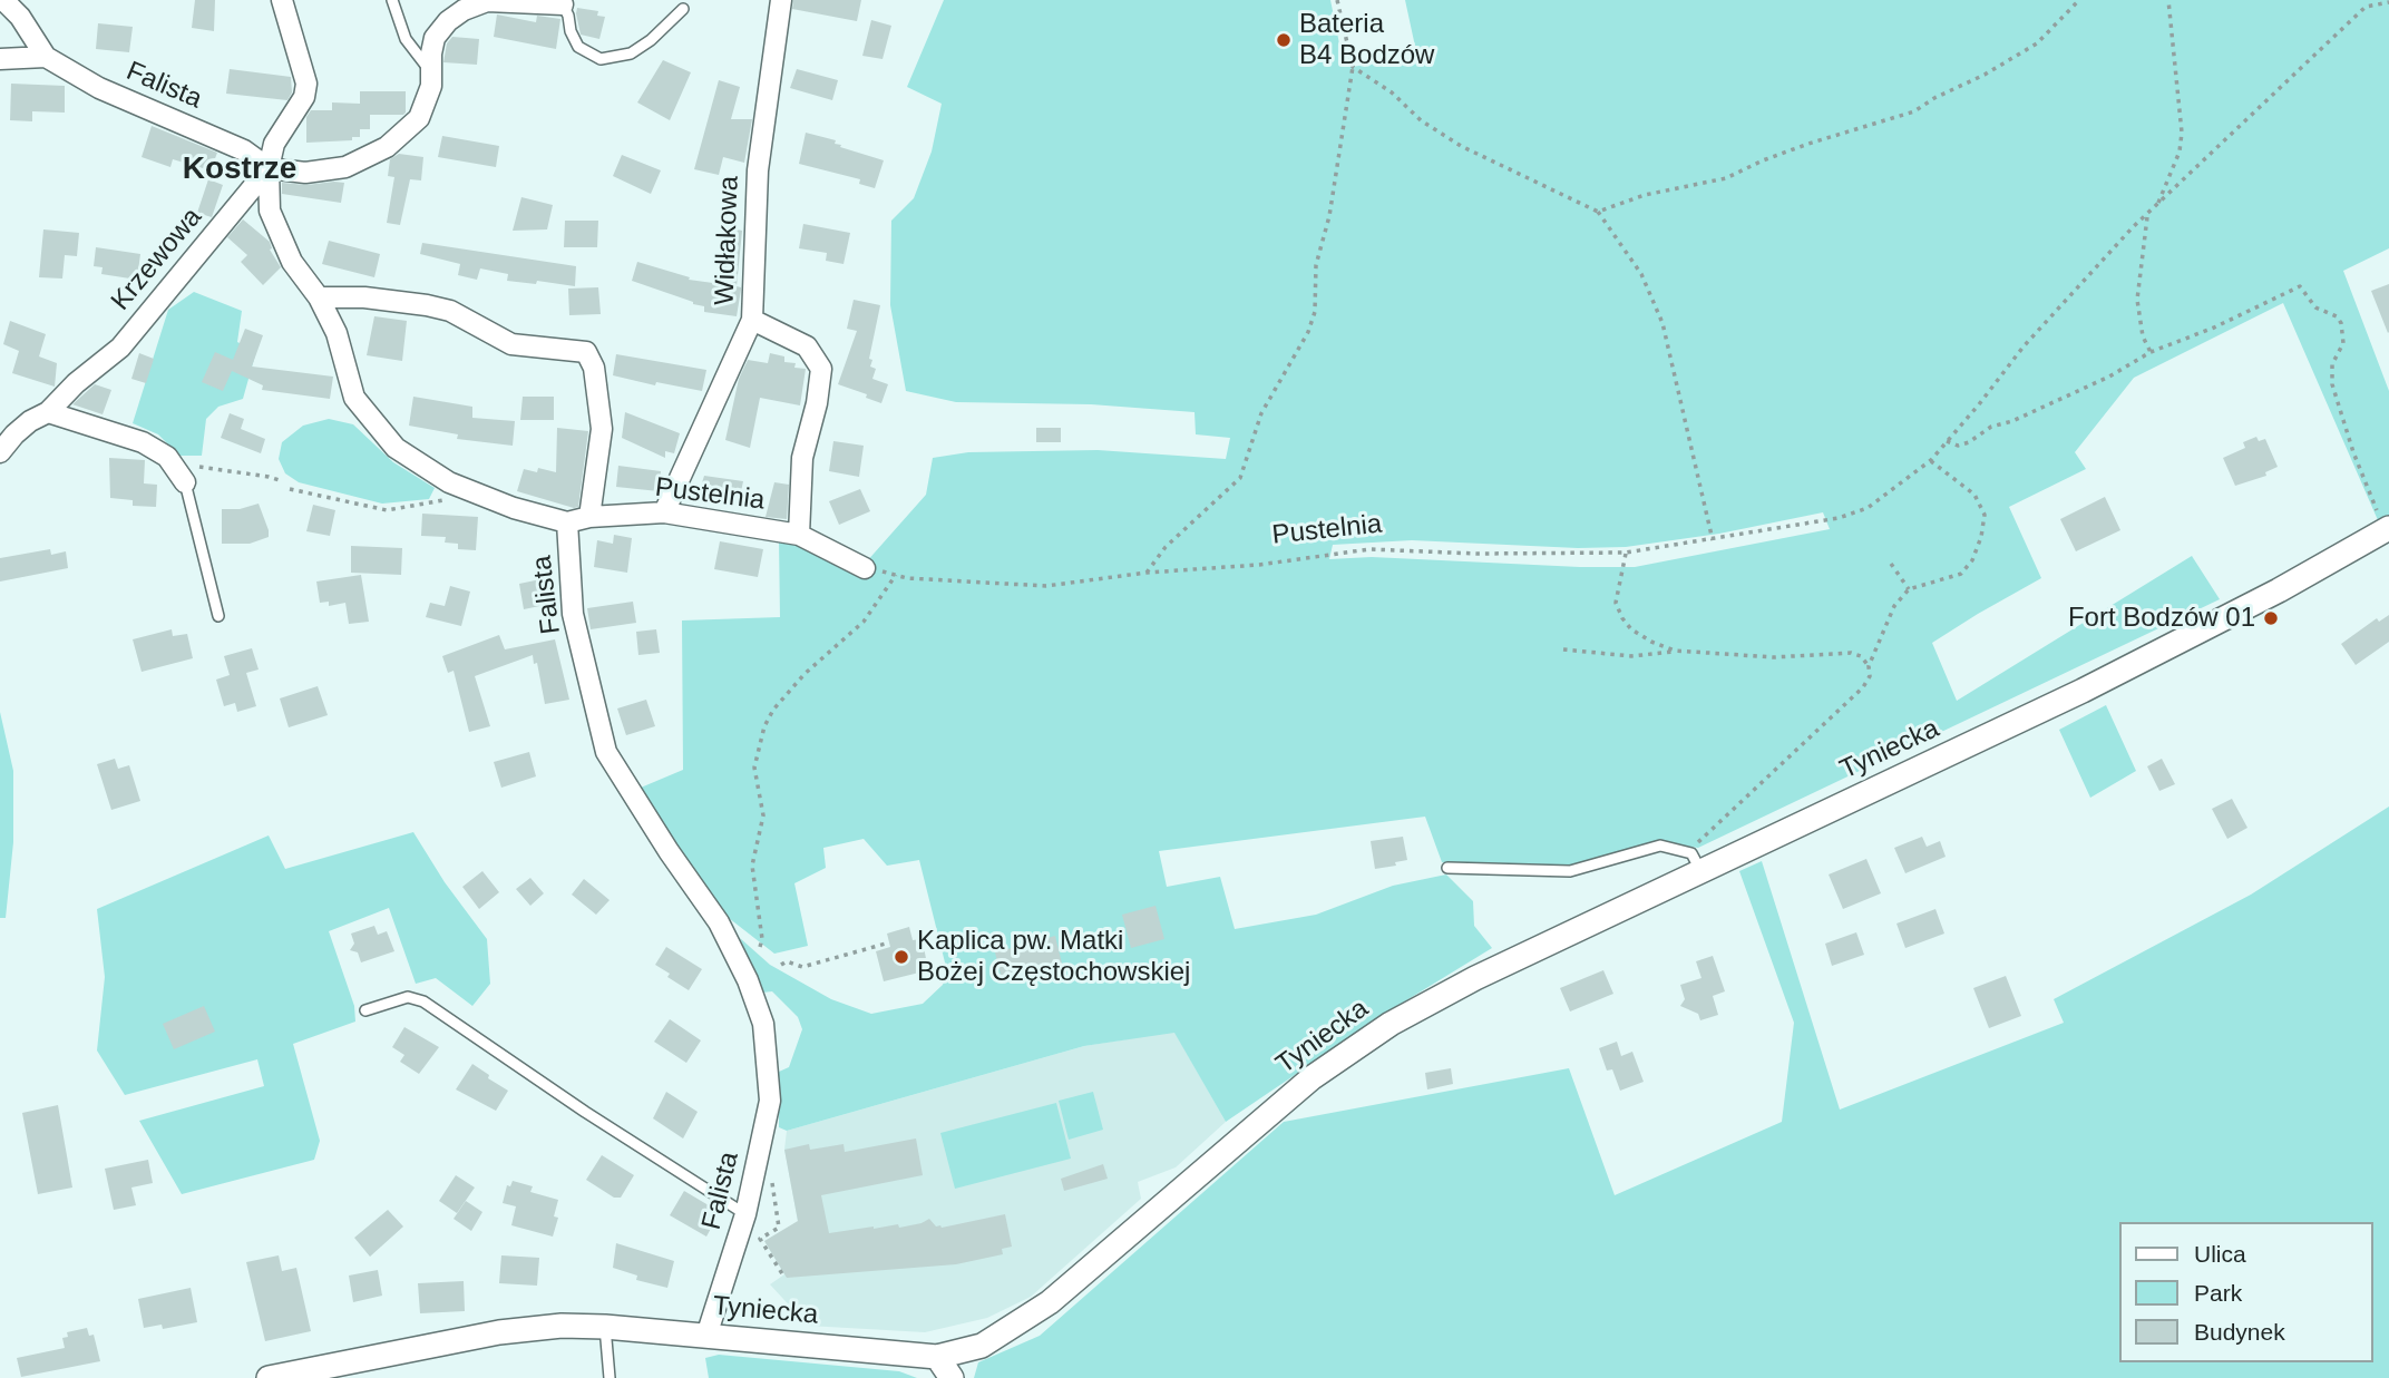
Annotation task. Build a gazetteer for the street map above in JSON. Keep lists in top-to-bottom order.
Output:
{
  "streets": {
    "street": [
      "Falista",
      "Widłakowa",
      "Krzewowa",
      "Pustelnia",
      "Tyniecka"
    ]
  },
  "crossings": [
    ["Falista", "Krzewowa"],
    ["Falista", "Pustelnia"],
    ["Falista", "Tyniecka"],
    ["Widłakowa", "Pustelnia"]
  ],
  "districts": ["Kostrze"],
  "places": ["Bateria B4 Bodzów", "Fort Bodzów 01", "Kaplica pw. Matki Bożej Częstochowskiej"],
  "legend": ["Ulica", "Park", "Budynek"]
}
